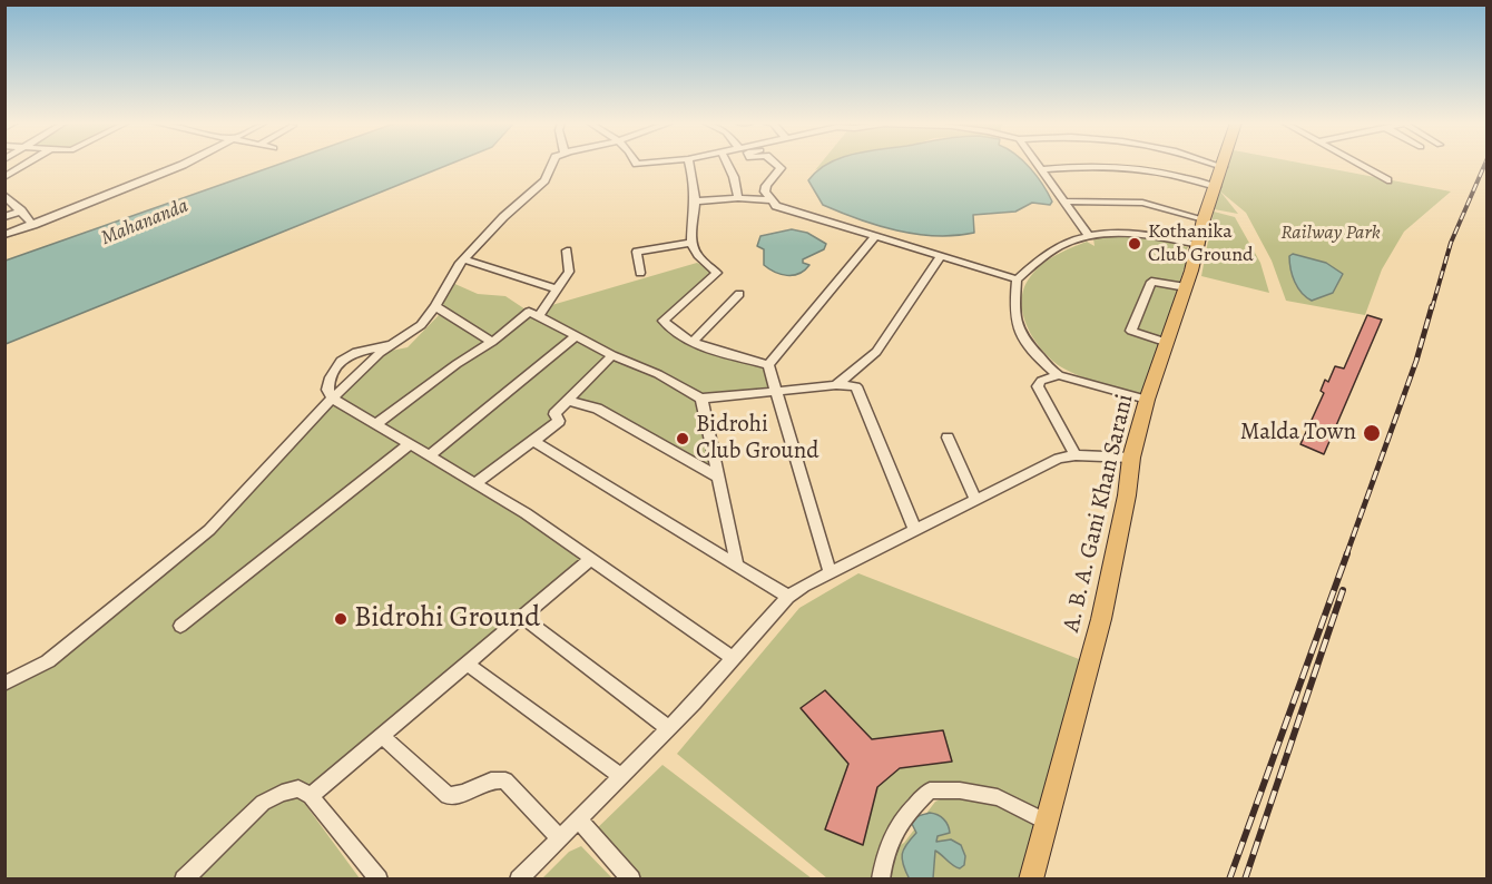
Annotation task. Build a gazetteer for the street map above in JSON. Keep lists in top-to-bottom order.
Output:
{
  "streets": {
    "main road": ["A. B. A. Gani Khan Sarani"]
  },
  "water": ["Mahananda"],
  "parks": ["Railway Park"],
  "places": [
    "Kothanika Club Ground",
    "Malda Town",
    "Bidrohi Club Ground",
    "Bidrohi Ground"
  ]
}
